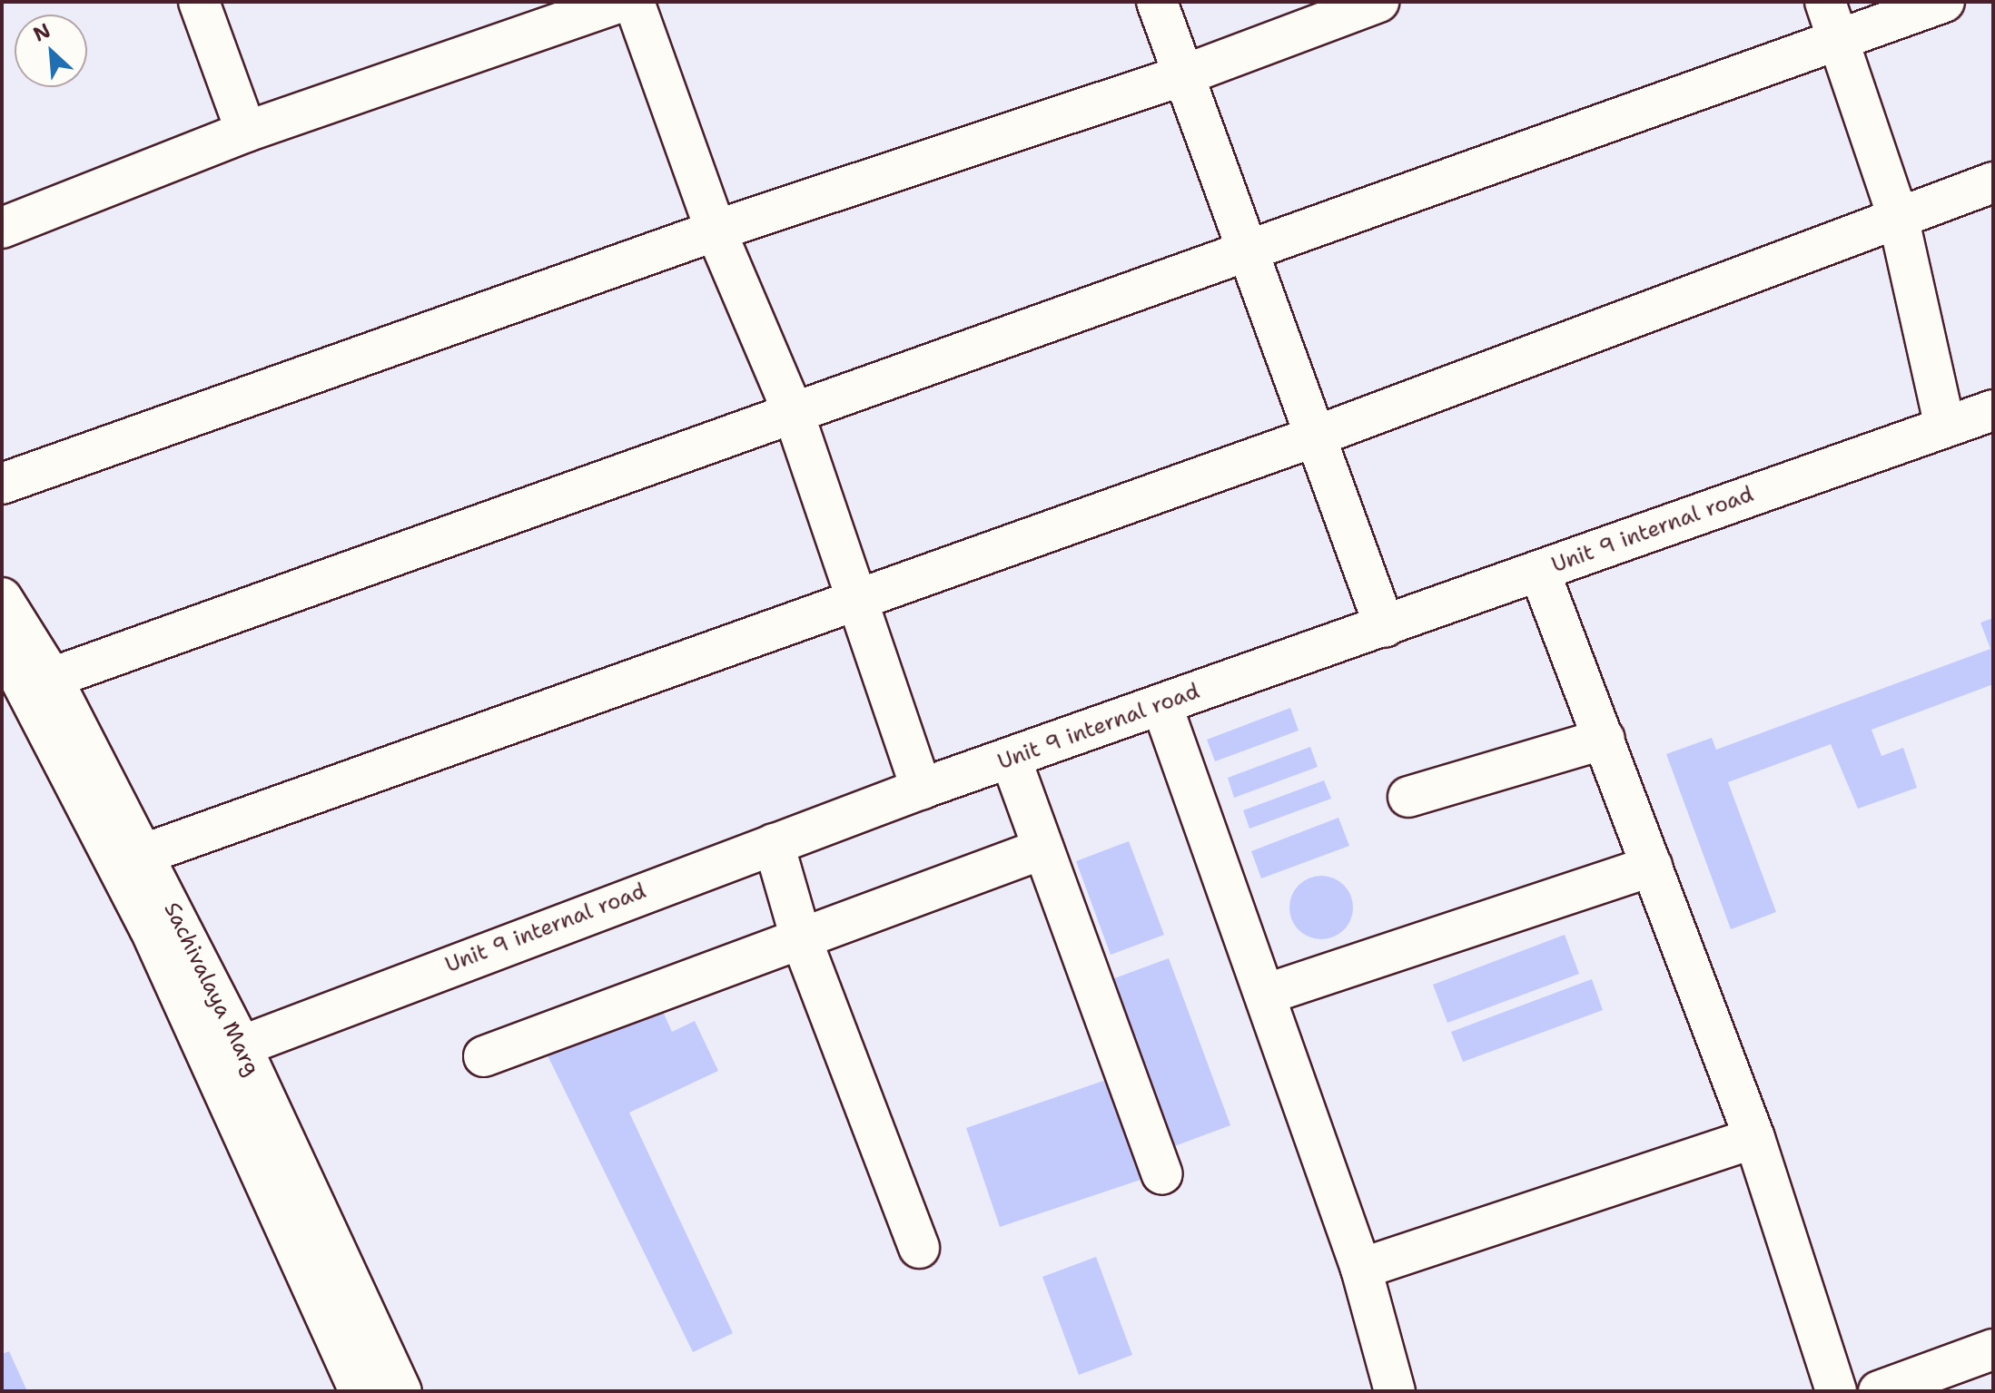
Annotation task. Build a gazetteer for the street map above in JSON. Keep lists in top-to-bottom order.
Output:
{
  "streets": {
    "street": ["Unit 9 internal road", "Sachivalaya Marg"]
  },
  "crossings": [
    ["Unit 9 internal road", "Sachivalaya Marg"]
  ],
  "north": "top left"
}
